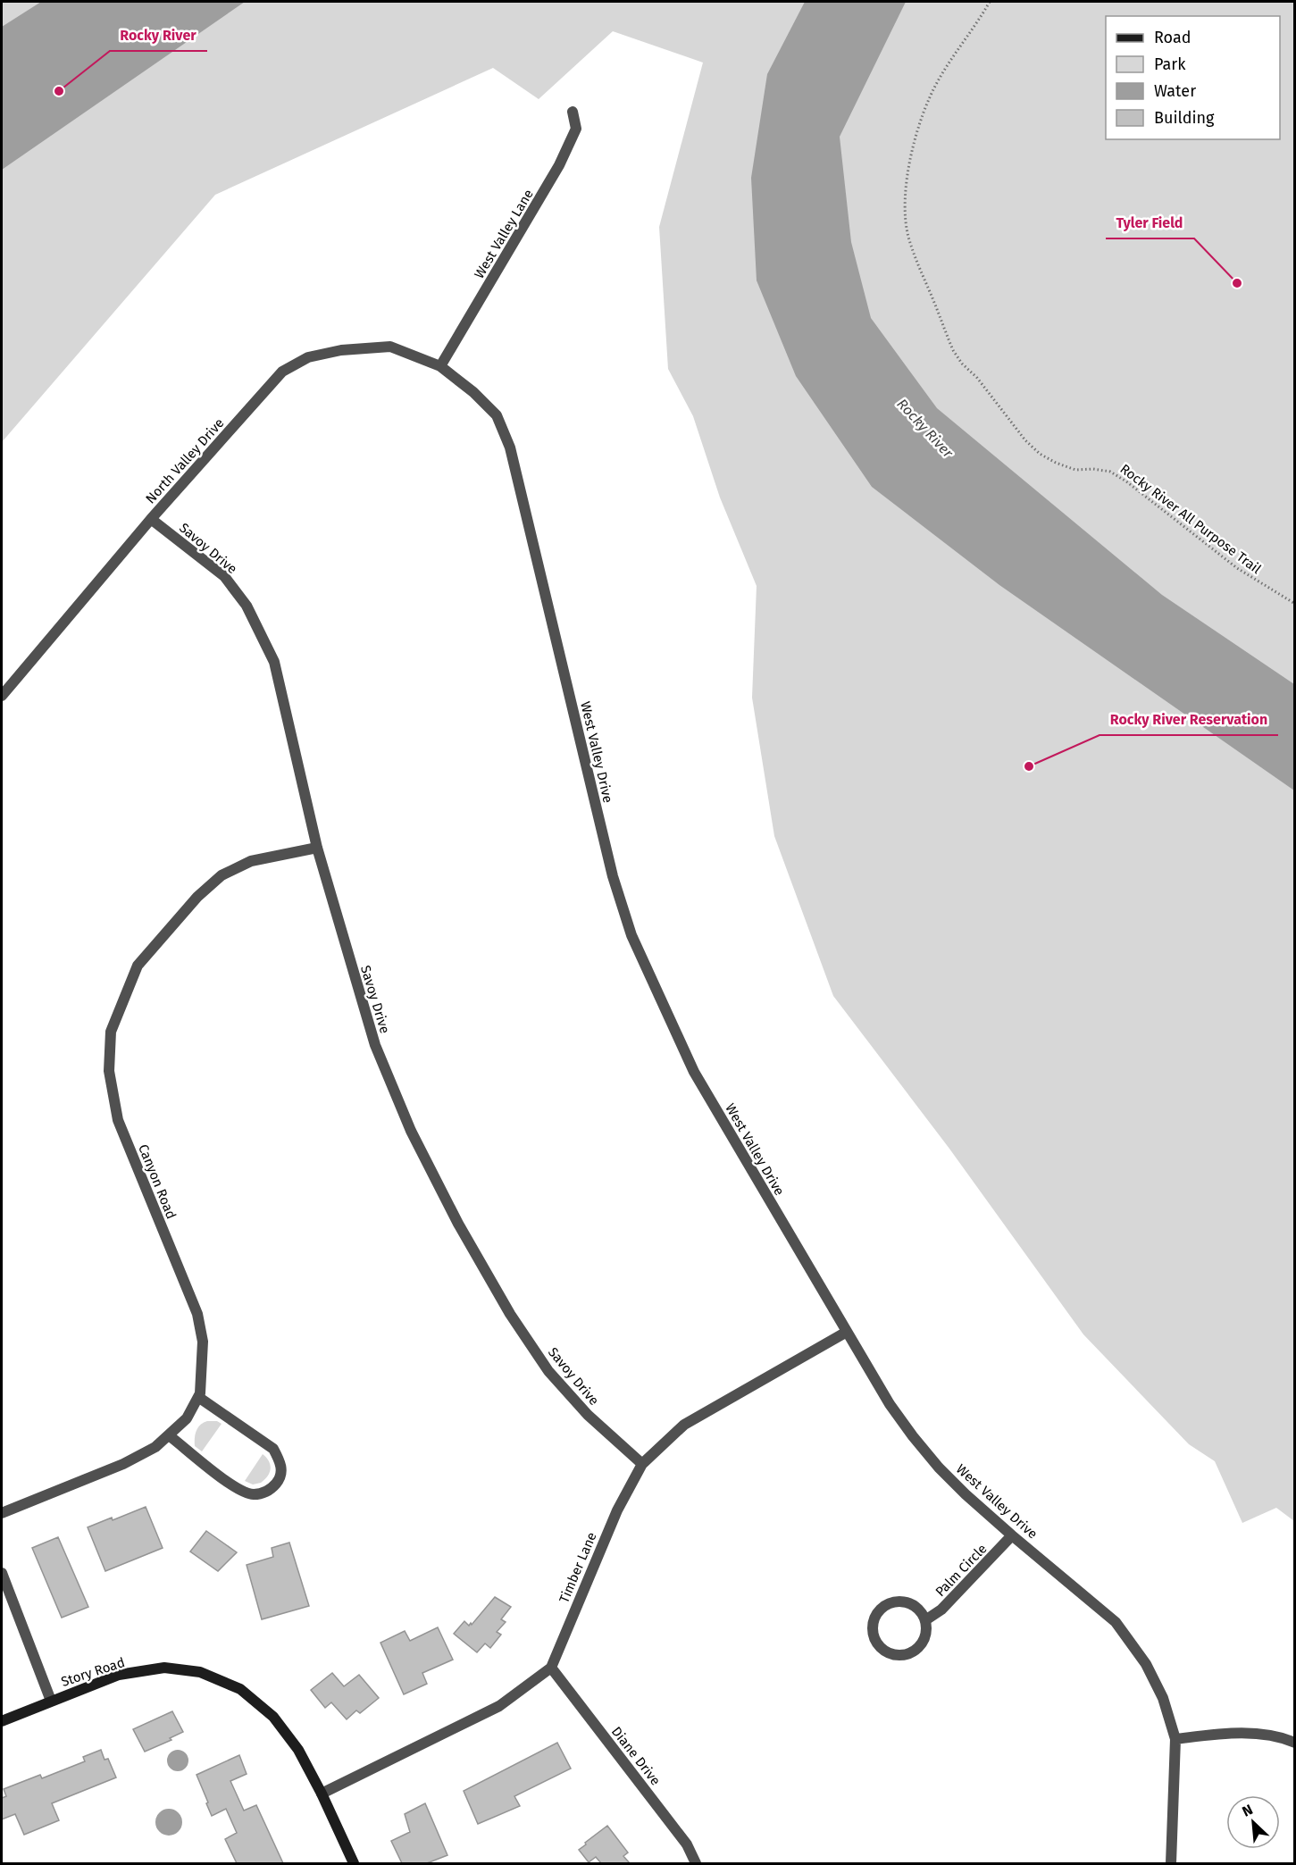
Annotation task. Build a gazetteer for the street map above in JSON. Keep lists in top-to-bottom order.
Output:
{
  "streets": {
    "street": [
      "West Valley Lane",
      "North Valley Drive",
      "Savoy Drive",
      "West Valley Drive",
      "Canyon Road",
      "Timber Lane",
      "Palm Circle",
      "Story Road",
      "Diane Drive"
    ],
    "path": ["Rocky River All Purpose Trail"]
  },
  "crossings": [
    ["West Valley Lane", "North Valley Drive"],
    ["West Valley Lane", "West Valley Drive"],
    ["North Valley Drive", "Savoy Drive"],
    ["North Valley Drive", "West Valley Drive"],
    ["Savoy Drive", "Canyon Road"],
    ["Savoy Drive", "Timber Lane"],
    ["West Valley Drive", "Timber Lane"],
    ["West Valley Drive", "Palm Circle"],
    ["Timber Lane", "Diane Drive"]
  ],
  "water": ["Rocky River"],
  "places": ["Rocky River", "Tyler Field", "Rocky River Reservation"],
  "legend": [
    "Road",
    "Park",
    "Water",
    "Building"
  ],
  "north": "top left"
}
